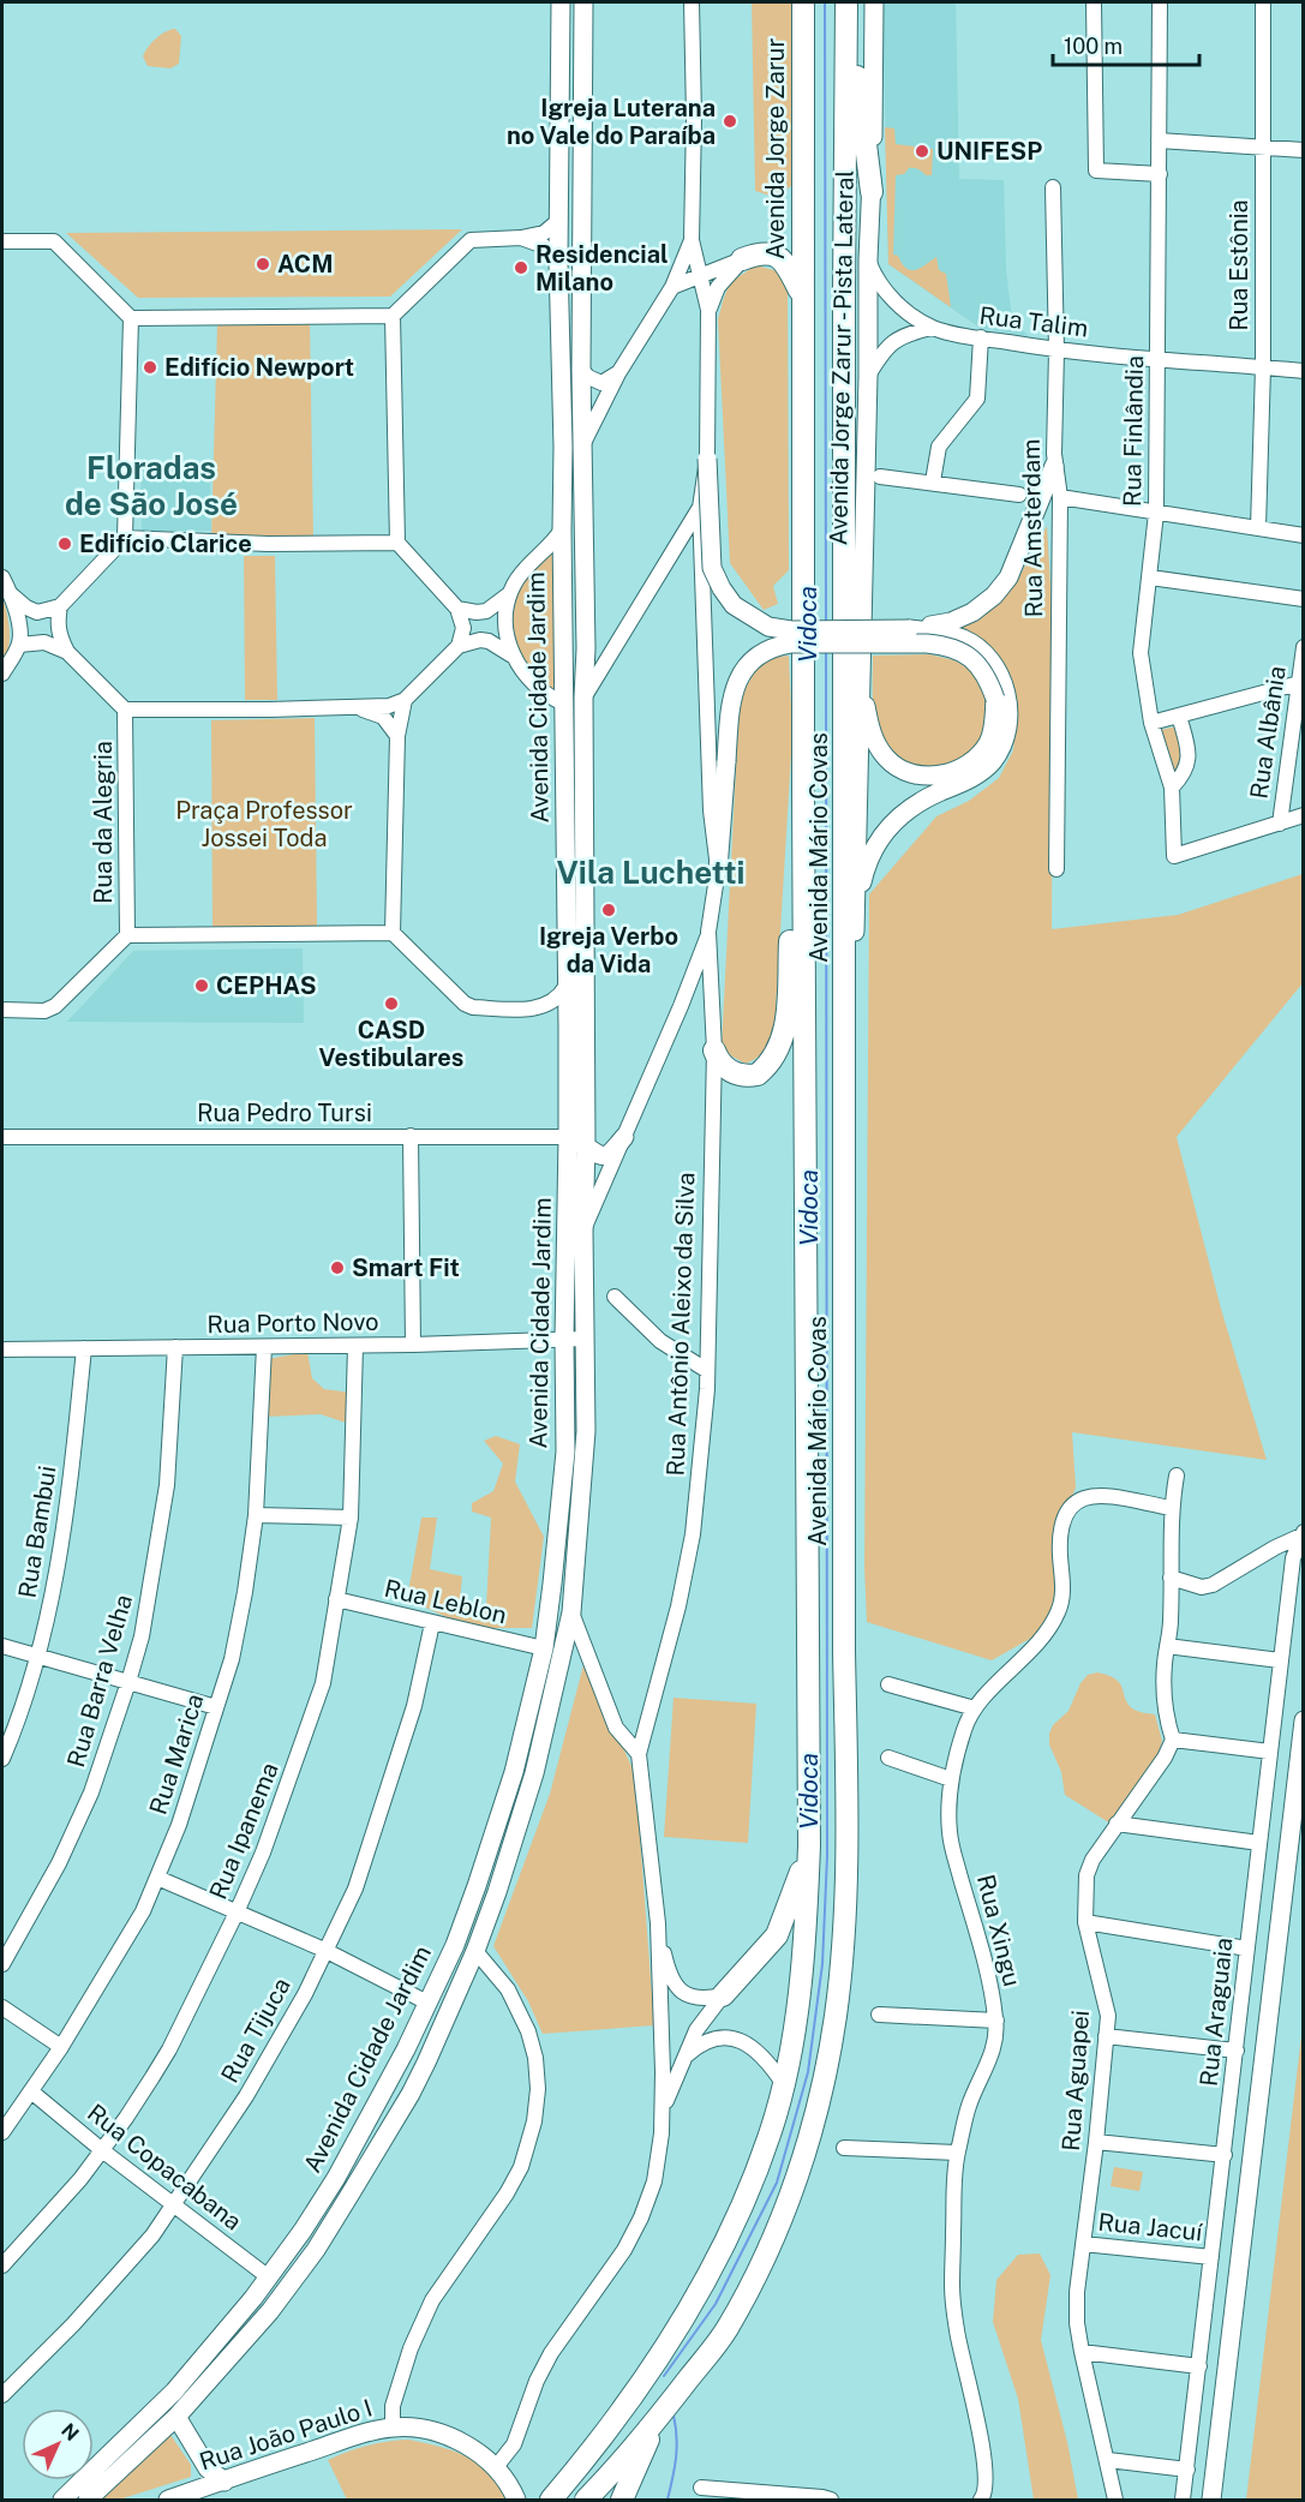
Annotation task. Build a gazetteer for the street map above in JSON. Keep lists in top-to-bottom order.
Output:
{
  "streets": {
    "highway": ["Avenida Jorge Zarur", "Avenida Mário Covas"],
    "main road": ["Avenida Jorge Zarur - Pista Lateral", "Avenida Cidade Jardim", "Rua João Paulo I"],
    "street": [
      "Rua Estônia",
      "Rua Talim",
      "Rua Finlândia",
      "Rua Amsterdam",
      "Rua Albânia",
      "Rua da Alegria",
      "Rua Pedro Tursi",
      "Rua Porto Novo",
      "Rua Antônio Aleixo da Silva",
      "Rua Bambui",
      "Rua Leblon",
      "Rua Barra Velha",
      "Rua Marica",
      "Rua Ipanema",
      "Rua Xingu",
      "Rua Araguaia",
      "Rua Tijuca",
      "Rua Aguapei",
      "Rua Copacabana",
      "Rua Jacuí"
    ]
  },
  "crossings": [
    ["Avenida Jorge Zarur", "Avenida Mário Covas"],
    ["Rua Estônia", "Rua Talim"],
    ["Rua Talim", "Avenida Jorge Zarur - Pista Lateral"],
    ["Rua Talim", "Rua Finlândia"],
    ["Rua Talim", "Rua Amsterdam"],
    ["Rua Finlândia", "Rua Albânia"],
    ["Avenida Cidade Jardim", "Rua Pedro Tursi"],
    ["Avenida Cidade Jardim", "Rua Porto Novo"],
    ["Avenida Cidade Jardim", "Rua Leblon"],
    ["Avenida Cidade Jardim", "Rua Copacabana"],
    ["Rua Porto Novo", "Rua Bambui"],
    ["Rua Porto Novo", "Rua Barra Velha"],
    ["Rua Porto Novo", "Rua Marica"],
    ["Rua Porto Novo", "Rua Ipanema"],
    ["Rua Leblon", "Rua Ipanema"],
    ["Rua Leblon", "Rua Tijuca"],
    ["Rua Marica", "Rua Copacabana"],
    ["Rua Ipanema", "Rua Copacabana"],
    ["Rua Araguaia", "Rua Jacuí"],
    ["Rua Tijuca", "Rua Copacabana"],
    ["Rua Aguapei", "Rua Jacuí"]
  ],
  "districts": ["Floradas de São José", "Vila Luchetti"],
  "water": ["Vidoca"],
  "parks": ["Praça Professor Jossei Toda"],
  "places": [
    "Igreja Luterana no Vale do Paraíba",
    "UNIFESP",
    "ACM",
    "Residencial Milano",
    "Edifício Newport",
    "Edifício Clarice",
    "Igreja Verbo da Vida",
    "CEPHAS",
    "CASD Vestibulares",
    "Smart Fit"
  ],
  "scale_bar": "100 m",
  "north": "top right"
}
